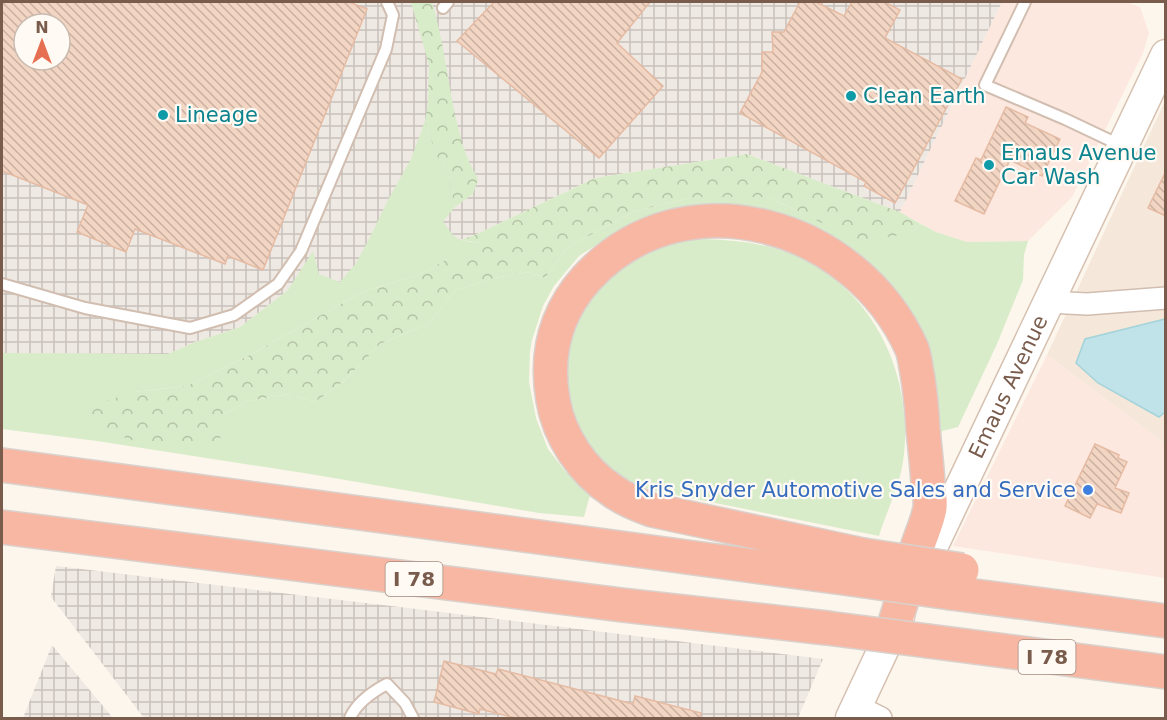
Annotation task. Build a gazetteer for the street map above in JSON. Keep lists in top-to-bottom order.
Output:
{
  "streets": {
    "highway": ["I 78"],
    "main road": ["Emaus Avenue"]
  },
  "places": [
    "Clean Earth",
    "Lineage",
    "Emaus Avenue Car Wash",
    "Kris Snyder Automotive Sales and Service"
  ],
  "north": "top"
}
